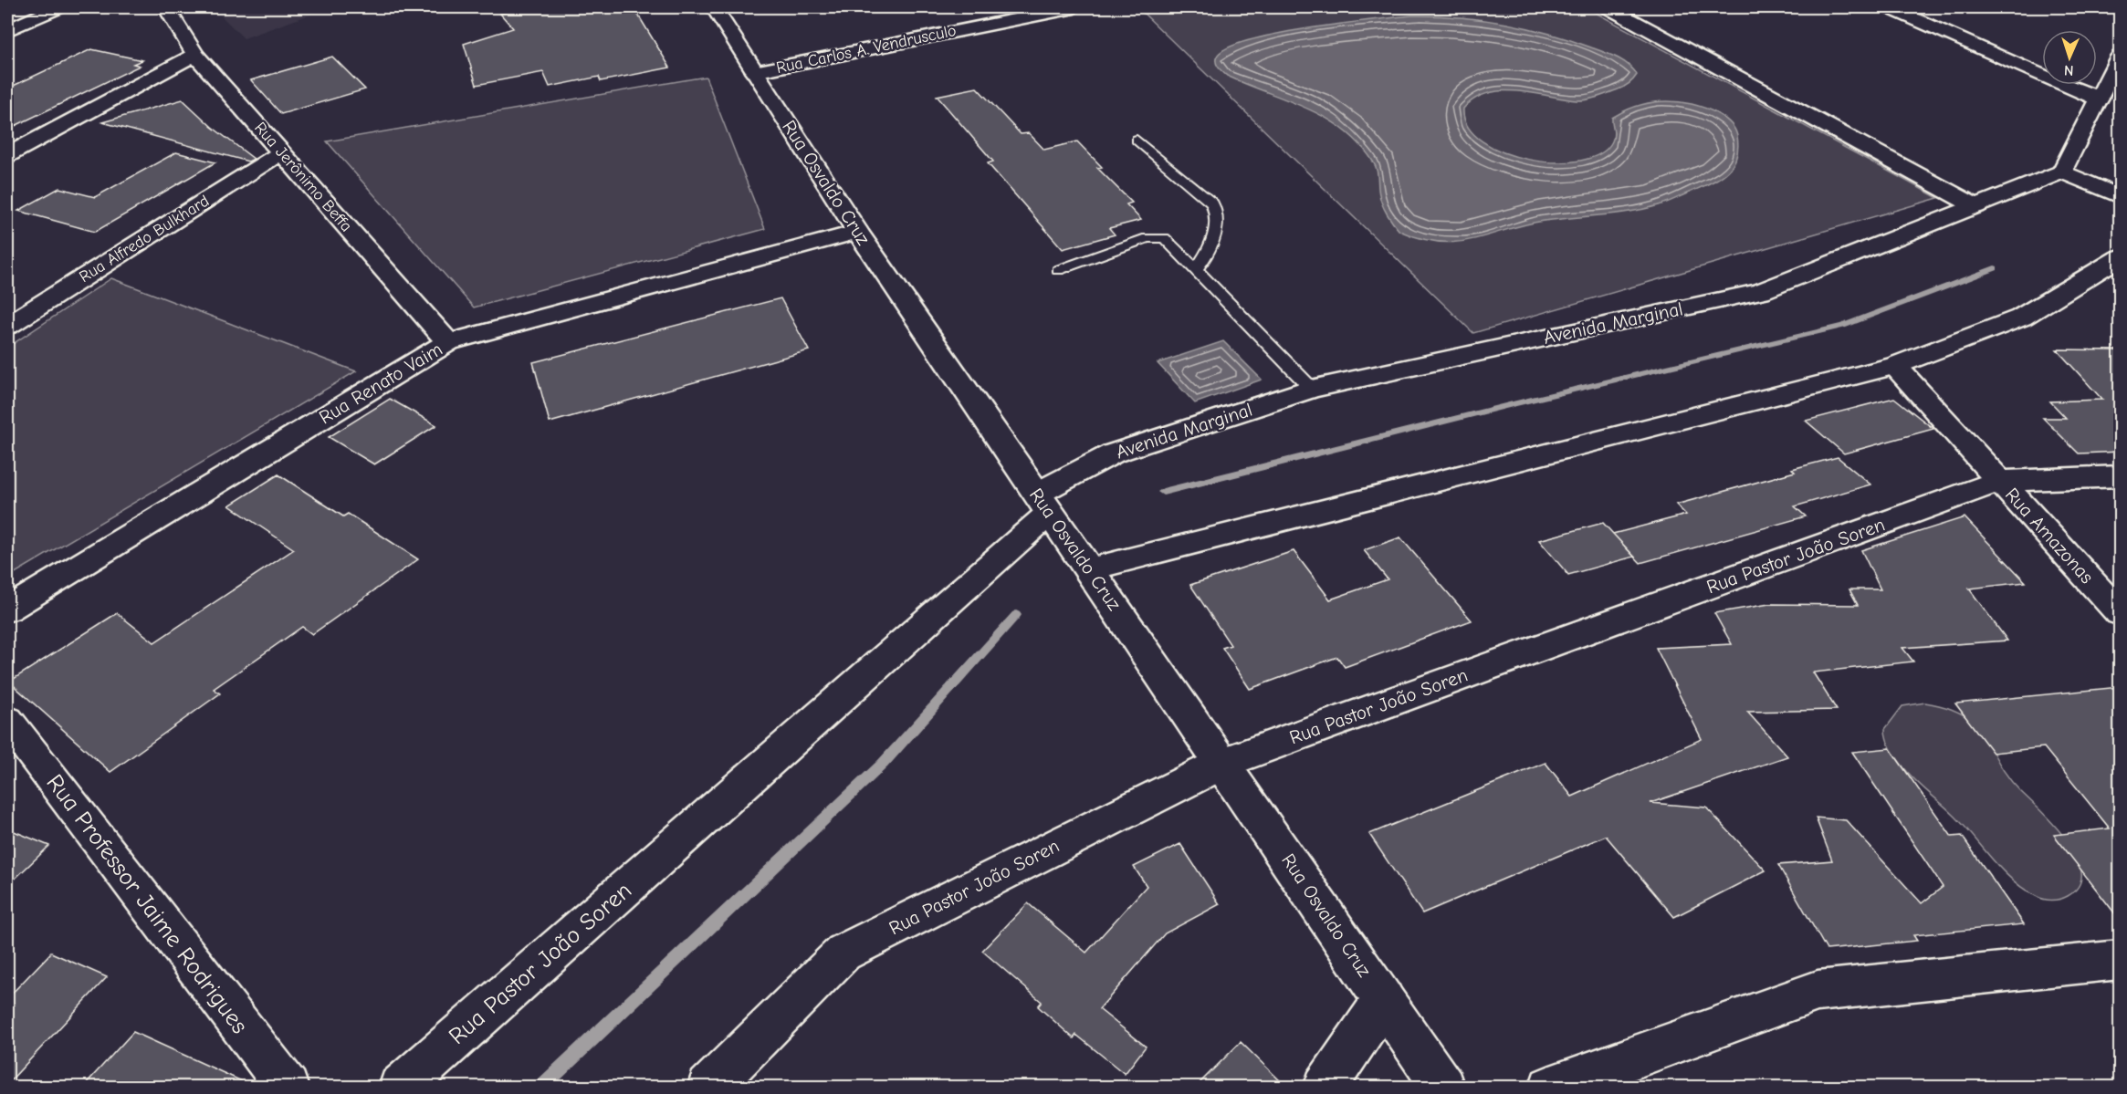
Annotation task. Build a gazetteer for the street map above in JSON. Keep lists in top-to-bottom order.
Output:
{
  "streets": {
    "main road": [
      "Rua Carlos A. Vendrusculo",
      "Rua Jerônimo Beffa",
      "Rua Osvaldo Cruz",
      "Rua Alfredo Bulkhard",
      "Avenida Marginal",
      "Rua Renato Vaim",
      "Rua Amazonas",
      "Rua Pastor João Soren",
      "Rua Professor Jaime Rodrigues"
    ]
  },
  "crossings": [
    ["Rua Carlos A. Vendrusculo", "Rua Osvaldo Cruz"],
    ["Rua Jerônimo Beffa", "Rua Alfredo Bulkhard"],
    ["Rua Jerônimo Beffa", "Rua Renato Vaim"],
    ["Rua Osvaldo Cruz", "Avenida Marginal"],
    ["Rua Osvaldo Cruz", "Rua Renato Vaim"],
    ["Rua Osvaldo Cruz", "Rua Pastor João Soren"],
    ["Avenida Marginal", "Rua Pastor João Soren"],
    ["Rua Amazonas", "Rua Pastor João Soren"]
  ],
  "north": "bottom"
}
